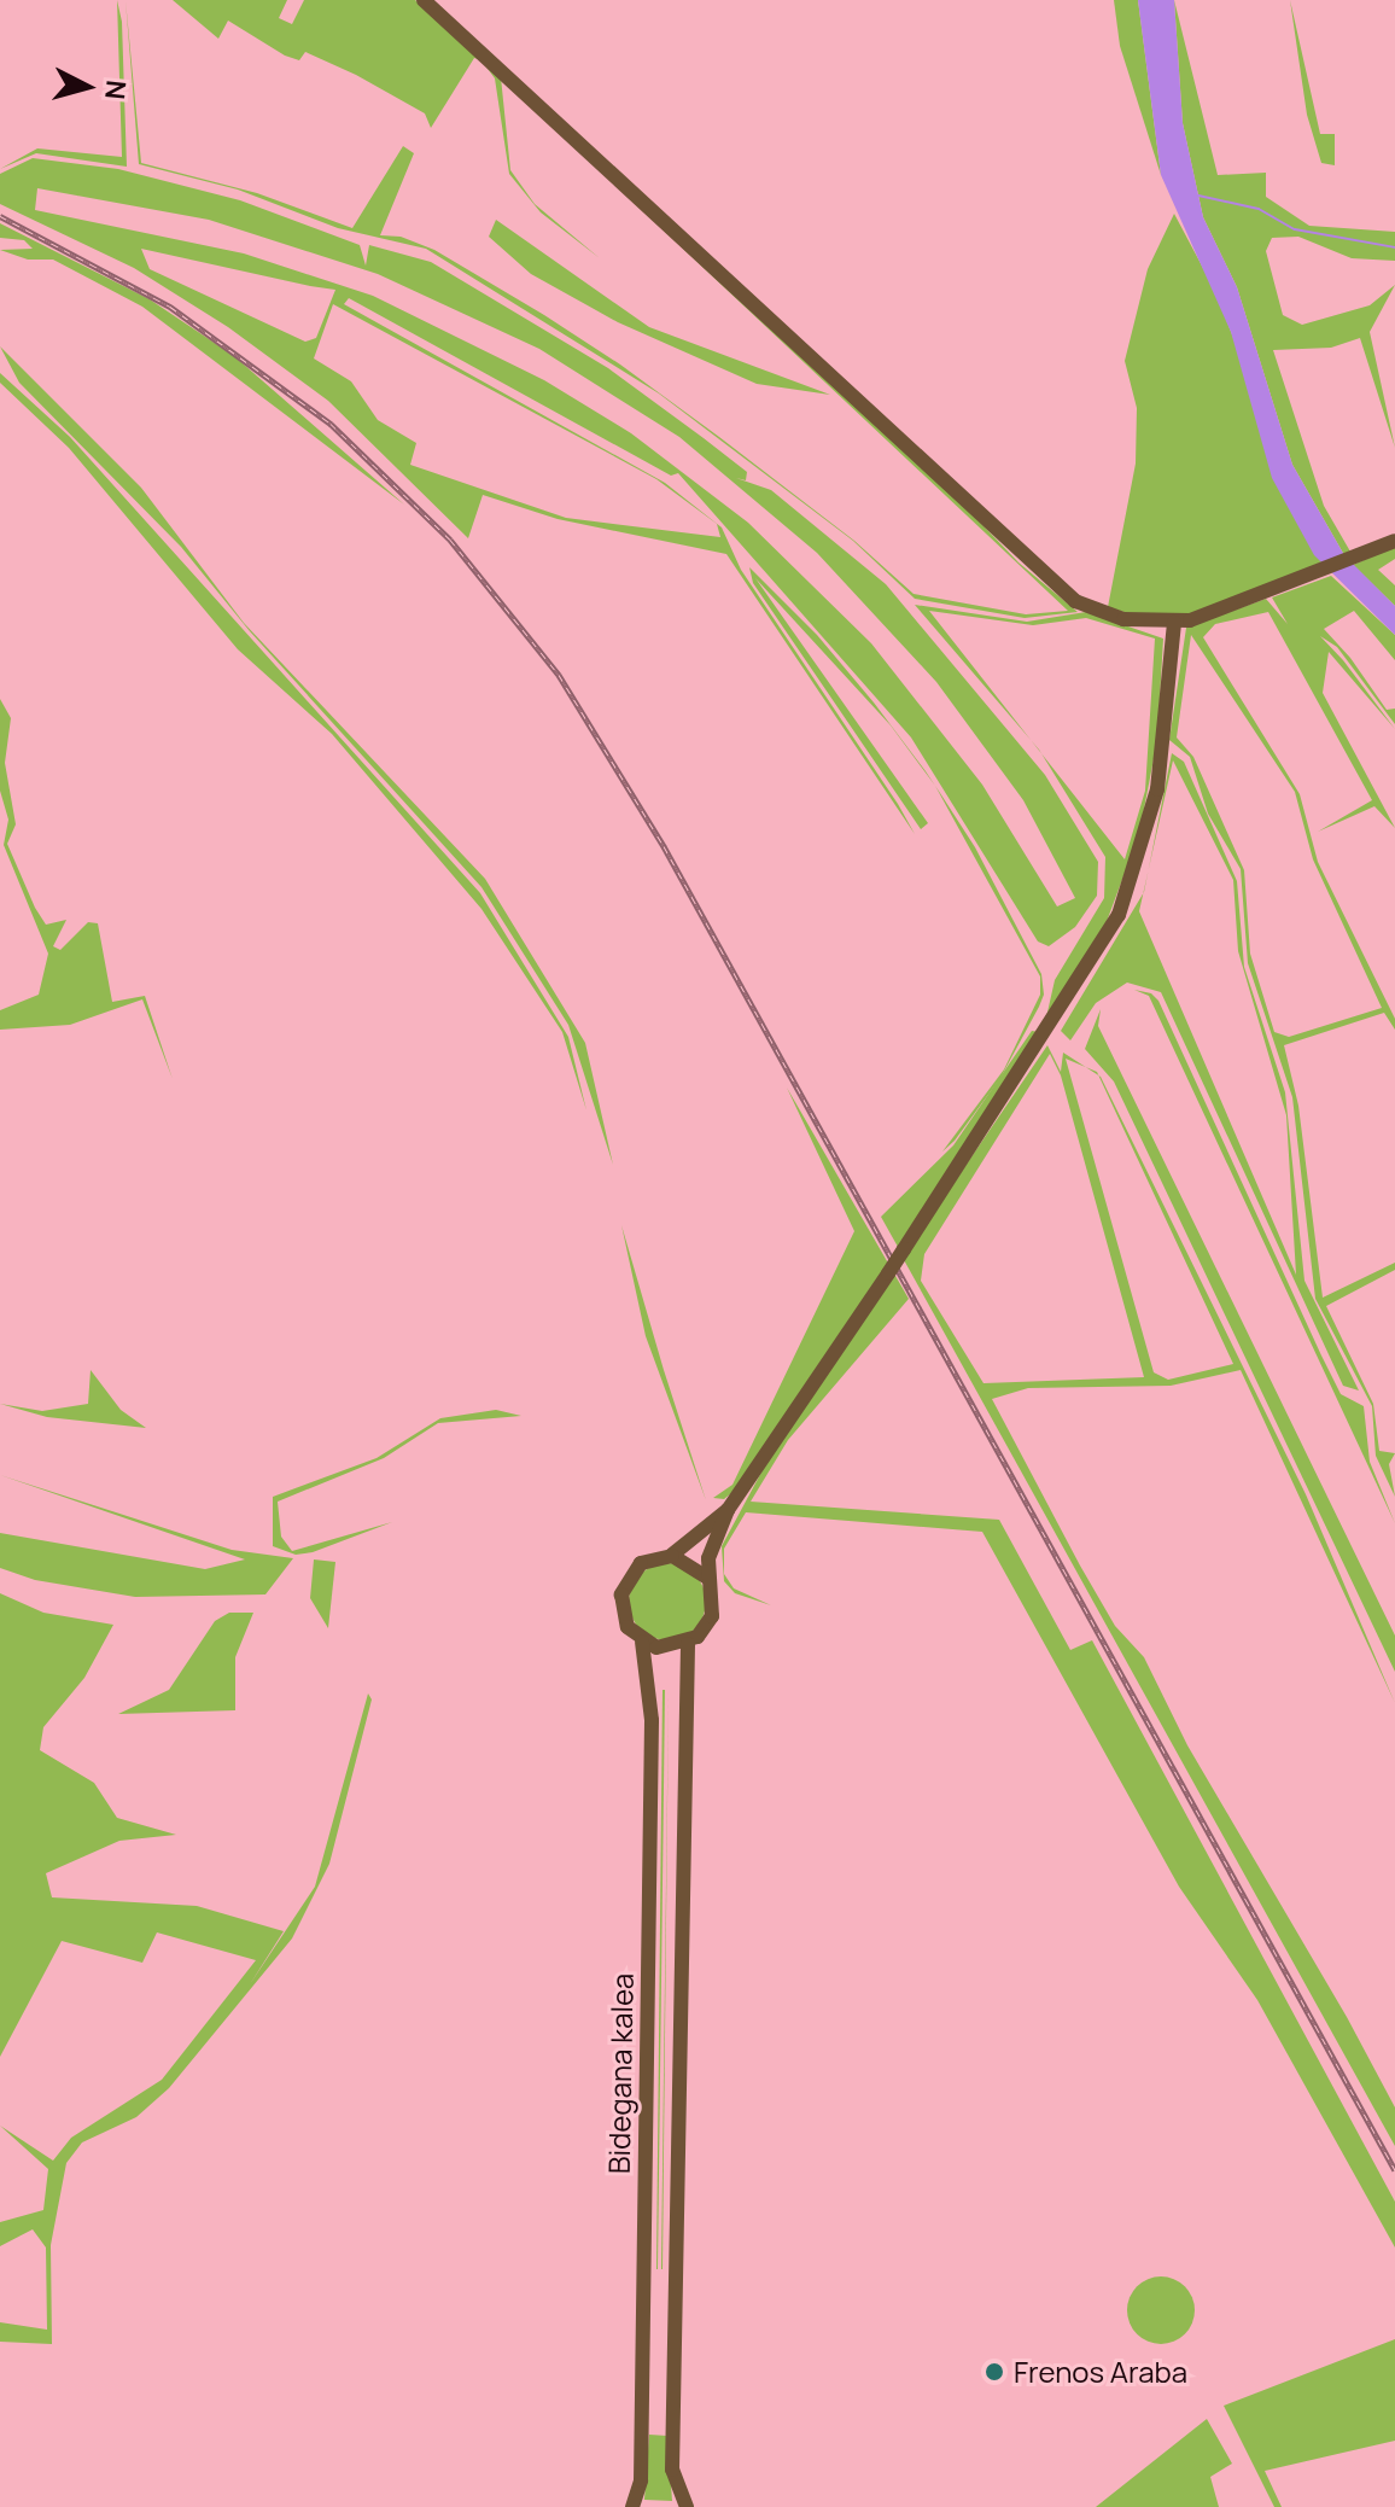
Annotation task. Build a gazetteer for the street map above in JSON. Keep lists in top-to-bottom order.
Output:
{
  "streets": {
    "street": ["Bidegana kalea"]
  },
  "places": ["Frenos Araba"],
  "north": "right"
}
